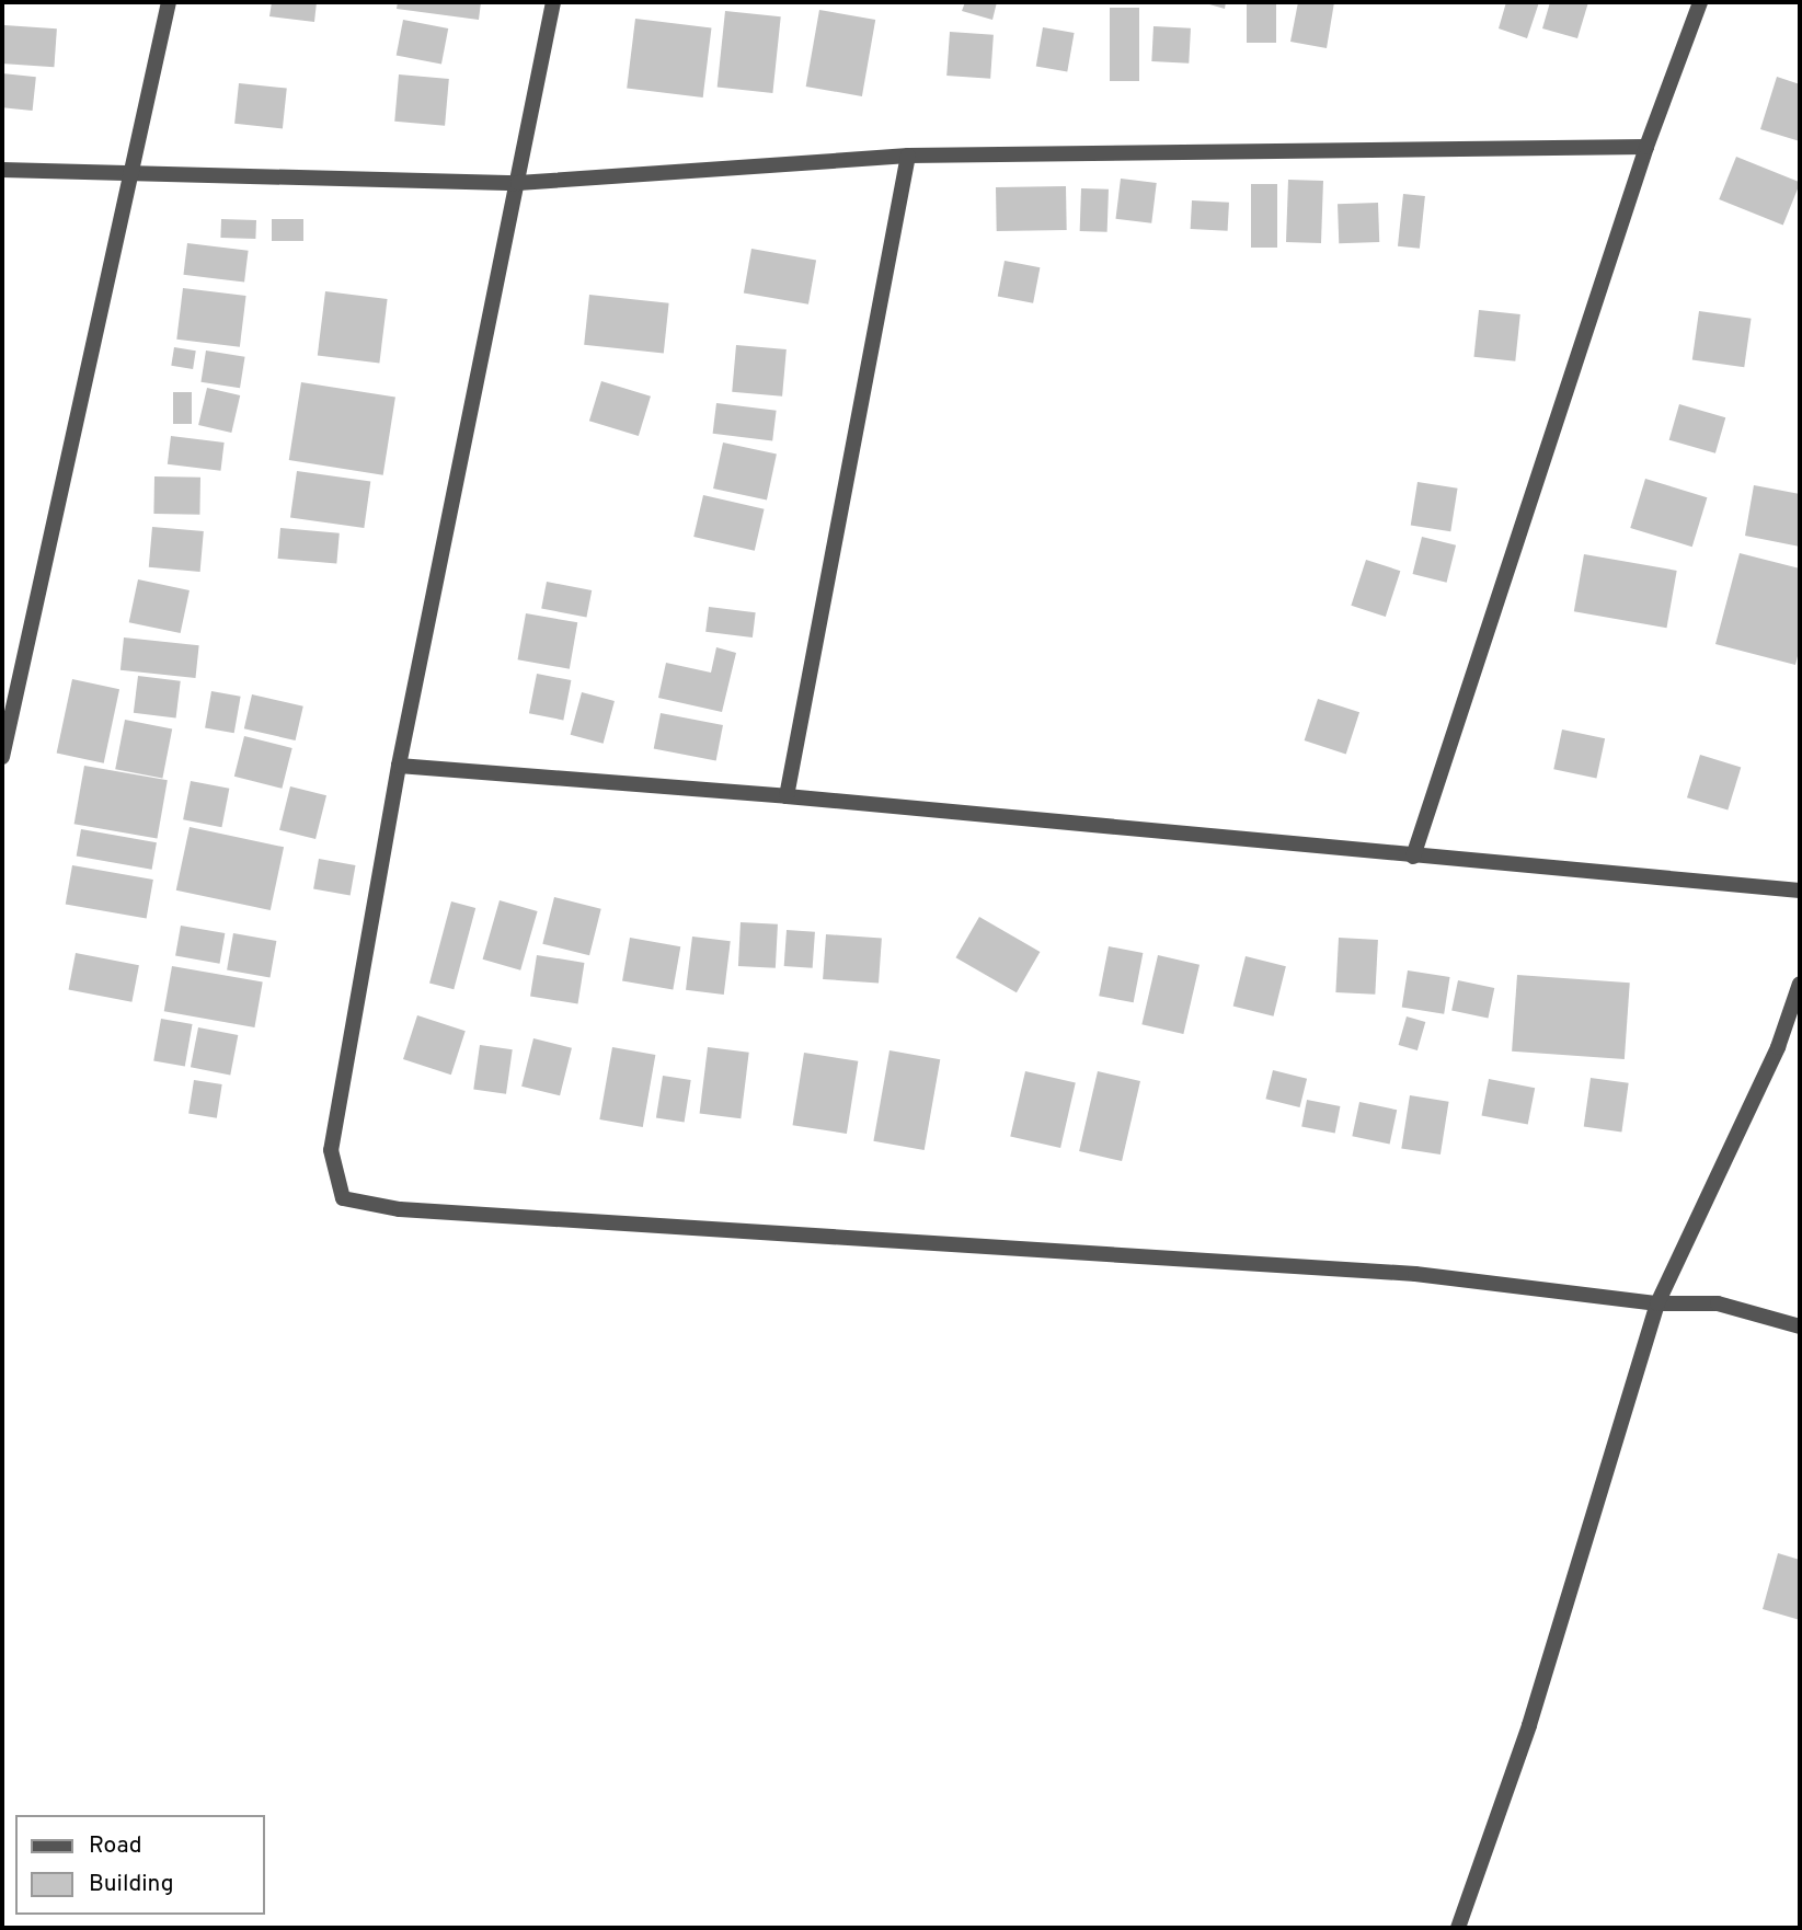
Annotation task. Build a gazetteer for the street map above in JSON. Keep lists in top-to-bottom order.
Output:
{
  "legend": ["Road", "Building"]
}
